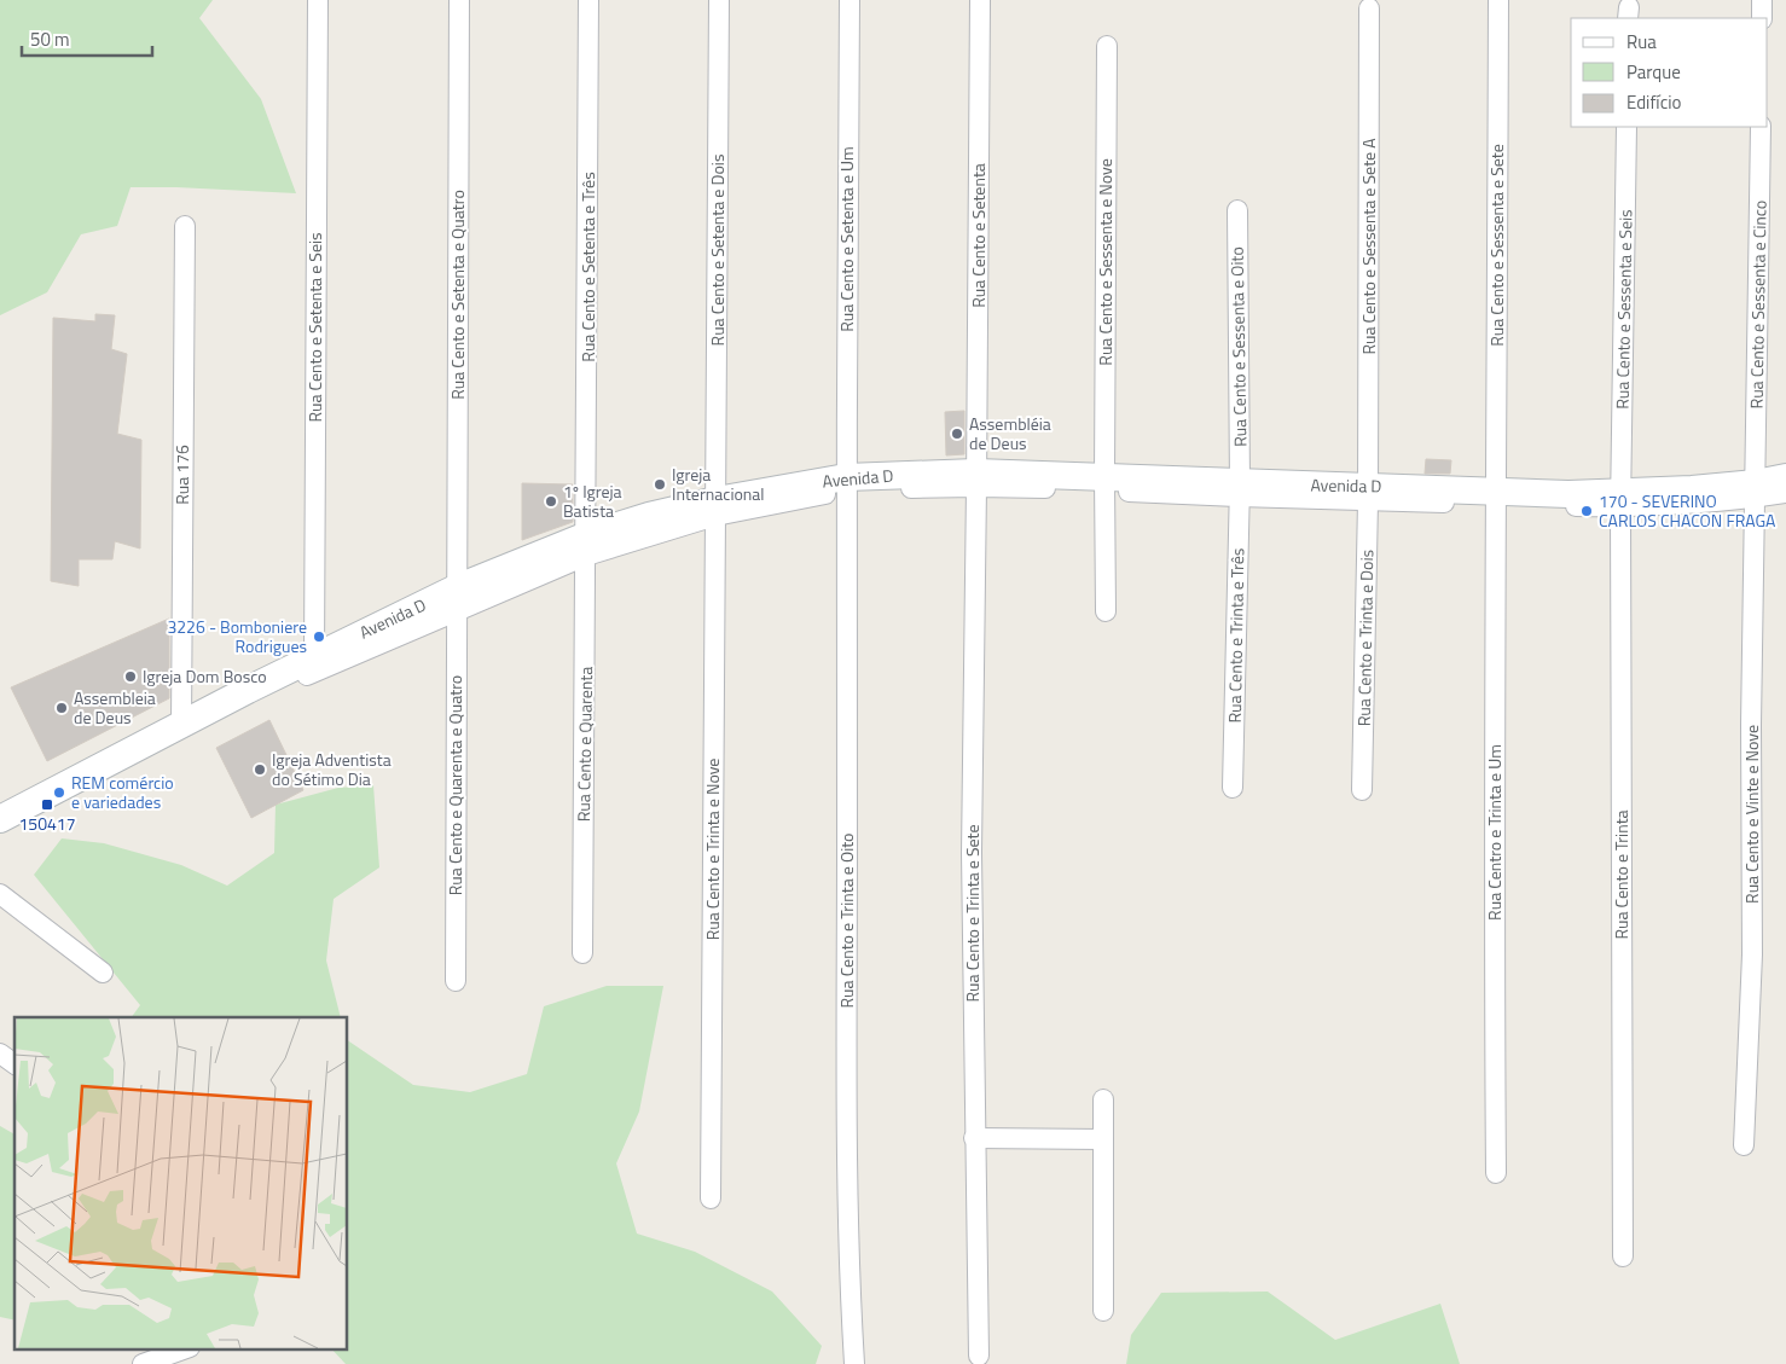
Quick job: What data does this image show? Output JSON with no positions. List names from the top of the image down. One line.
{"streets":{"street":["Rua Cento e Setenta","Rua Cento e Setenta e Um","Rua Cento e Sessenta e Sete","Rua Cento e Sessenta e Sete A","Rua Cento e Setenta e Dois","Rua Cento e Sessenta e Nove","Rua Cento e Setenta e Três","Rua Cento e Setenta e Quatro","Rua Cento e Sessenta e Cinco","Rua Cento e Sessenta e Seis","Rua Cento e Setenta e Seis","Rua Cento e Sessenta e Oito","Rua 176","Avenida D","Rua Cento e Trinta e Três","Rua Cento e Trinta e Dois","Rua Cento e Quarenta","Rua Cento e Quarenta e Quatro","Rua Cento e Vinte e Nove","Rua Centro e Trinta e Um","Rua Cento e Trinta e Nove","Rua Cento e Trinta","Rua Cento e Trinta e Sete","Rua Cento e Trinta e Oito"]},"crossings":[["Rua Cento e Setenta","Avenida D"],["Rua Cento e Setenta","Rua Cento e Trinta e Sete"],["Rua Cento e Setenta e Um","Avenida D"],["Rua Cento e Setenta e Um","Rua Cento e Trinta e Oito"],["Rua Cento e Sessenta e Sete","Avenida D"],["Rua Cento e Sessenta e Sete","Rua Centro e Trinta e Um"],["Rua Cento e Sessenta e Sete A","Avenida D"],["Rua Cento e Sessenta e Sete A","Rua Cento e Trinta e Dois"],["Rua Cento e Setenta e Dois","Avenida D"],["Rua Cento e Setenta e Dois","Rua Cento e Trinta e Nove"],["Rua Cento e Sessenta e Nove","Avenida D"],["Rua Cento e Setenta e Três","Avenida D"],["Rua Cento e Setenta e Três","Rua Cento e Quarenta"],["Rua Cento e Setenta e Quatro","Avenida D"],["Rua Cento e Setenta e Quatro","Rua Cento e Quarenta e Quatro"],["Rua Cento e Sessenta e Cinco","Avenida D"],["Rua Cento e Sessenta e Cinco","Rua Cento e Vinte e Nove"],["Rua Cento e Sessenta e Seis","Avenida D"],["Rua Cento e Sessenta e Seis","Rua Cento e Trinta"],["Rua Cento e Setenta e Seis","Avenida D"],["Rua Cento e Sessenta e Oito","Avenida D"],["Rua Cento e Sessenta e Oito","Rua Cento e Trinta e Três"],["Rua 176","Avenida D"],["Avenida D","Rua Cento e Trinta e Três"],["Avenida D","Rua Cento e Trinta e Dois"],["Avenida D","Rua Cento e Quarenta"],["Avenida D","Rua Cento e Quarenta e Quatro"],["Avenida D","Rua Cento e Vinte e Nove"],["Avenida D","Rua Centro e Trinta e Um"],["Avenida D","Rua Cento e Trinta e Nove"],["Avenida D","Rua Cento e Trinta"],["Avenida D","Rua Cento e Trinta e Sete"],["Avenida D","Rua Cento e Trinta e Oito"]],"places":{"other":["Assembléia de Deus","Igreja Internacional","1º Igreja Batista","170 - SEVERINO CARLOS CHACON FRAGA","3226 - Bomboniere Rodrigues","Igreja Dom Bosco","Assembleia de Deus","Igreja Adventista do Sétimo Dia","REM comércio e variedades"],"transit":["150417"]},"legend":["Rua","Parque","Edifício"],"scale_bar":"50 m"}
